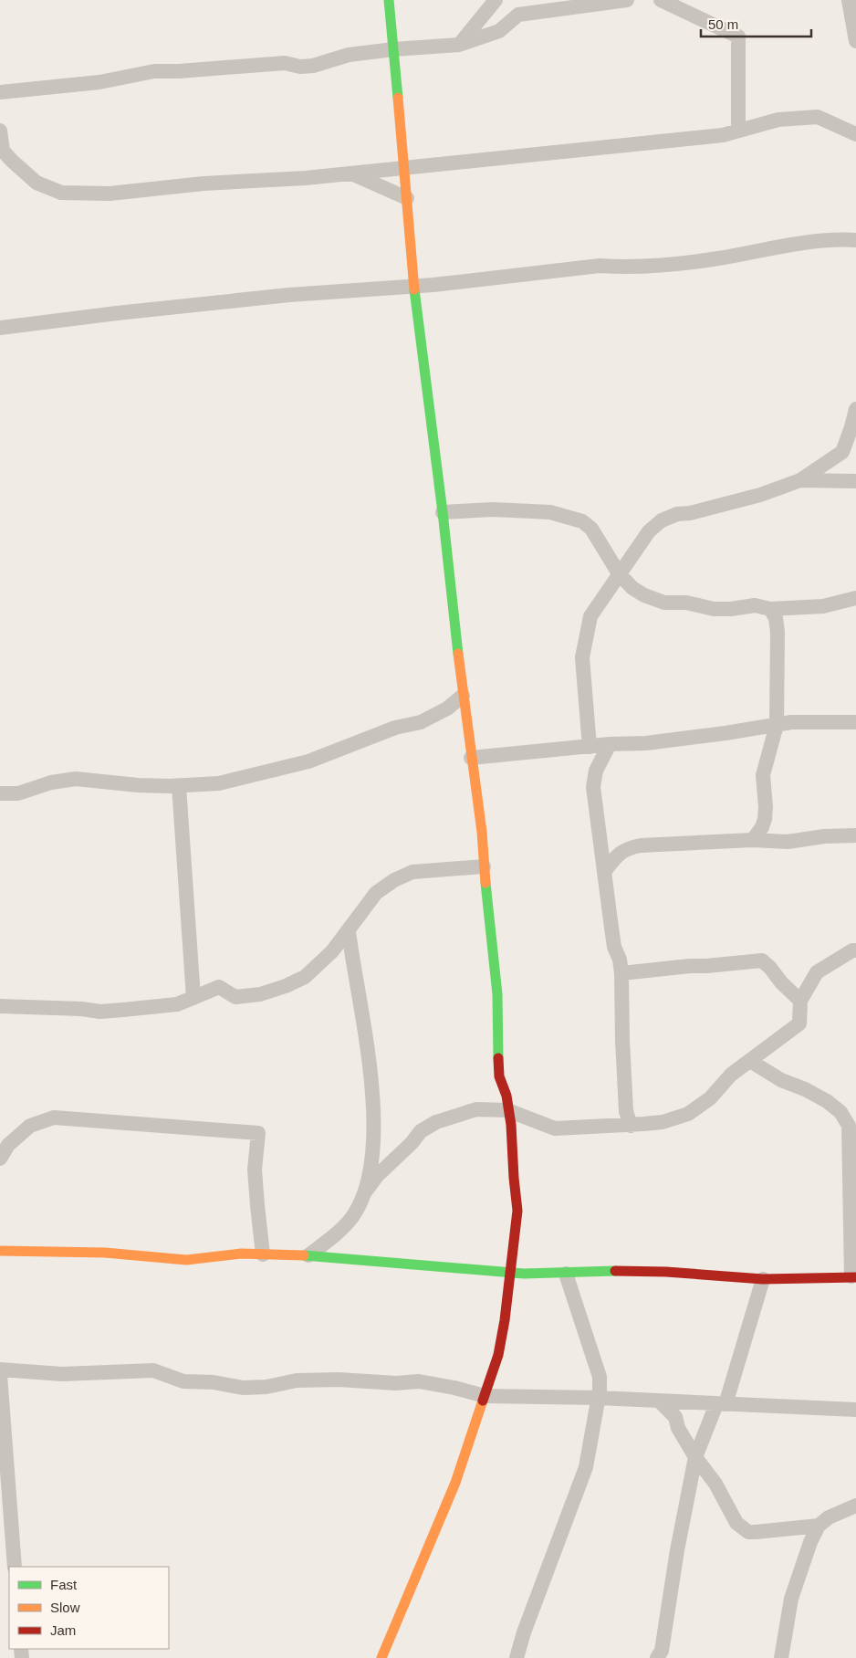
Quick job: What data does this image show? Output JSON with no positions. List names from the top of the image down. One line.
{"legend":["Fast","Slow","Jam"],"scale_bar":"50 m"}
